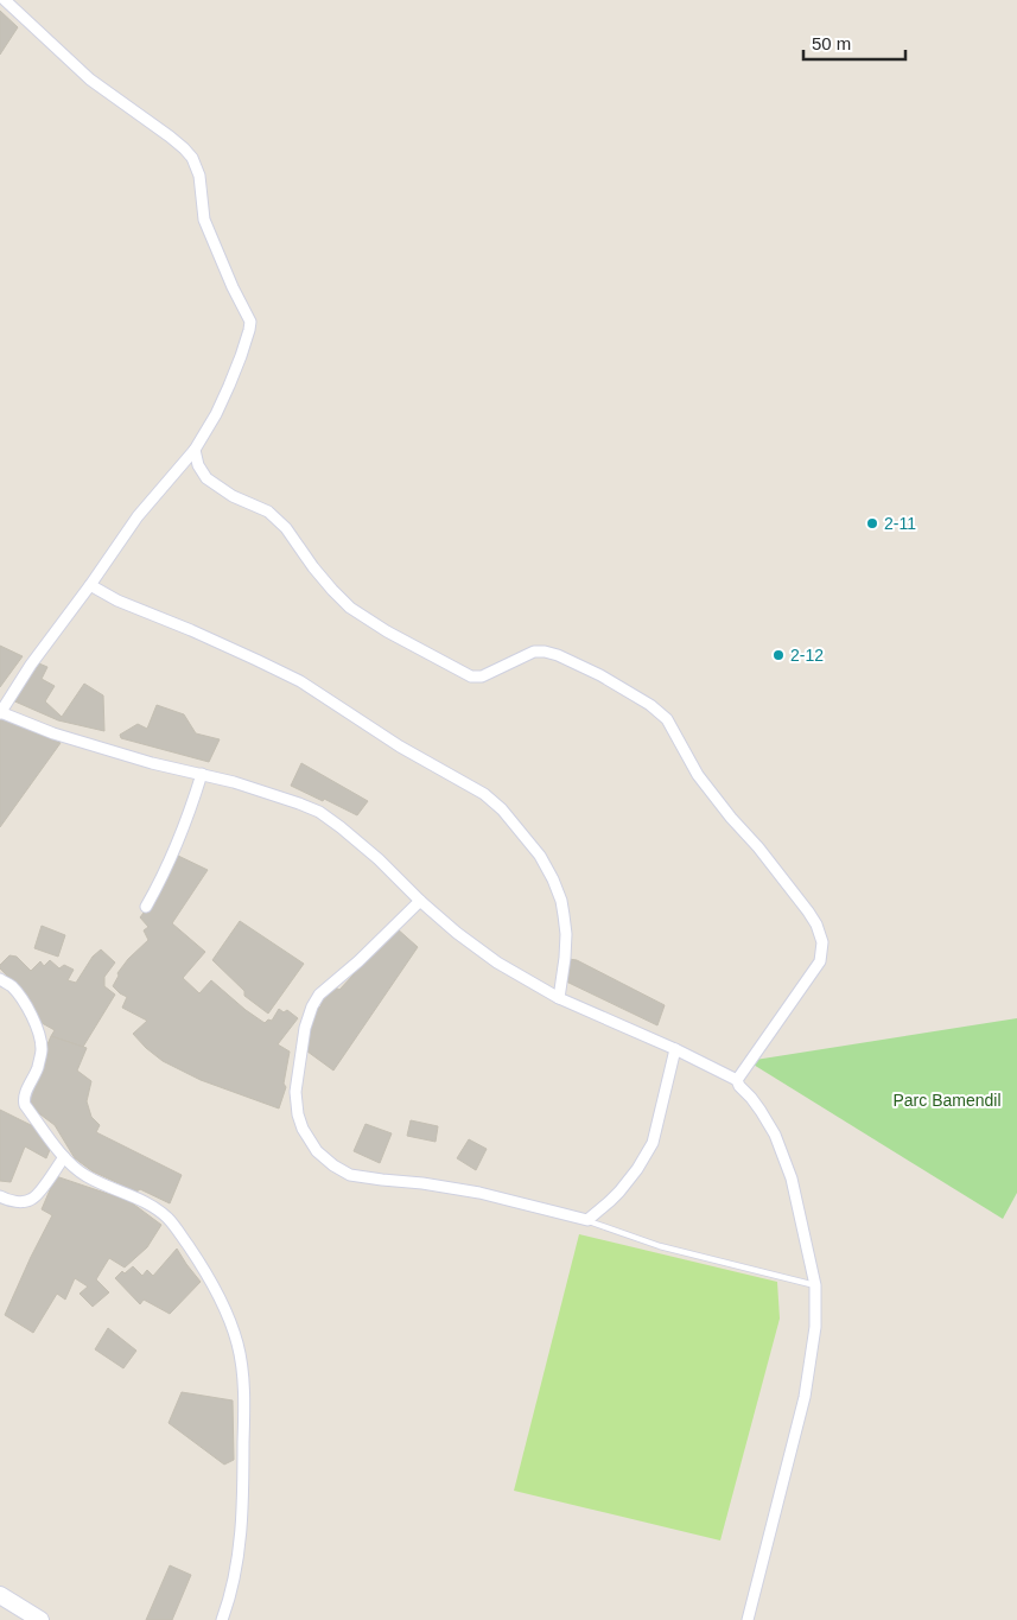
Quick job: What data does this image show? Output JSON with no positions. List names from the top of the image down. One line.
{"parks":["Parc Bamendil"],"places":["2-11","2-12"],"scale_bar":"50 m"}
